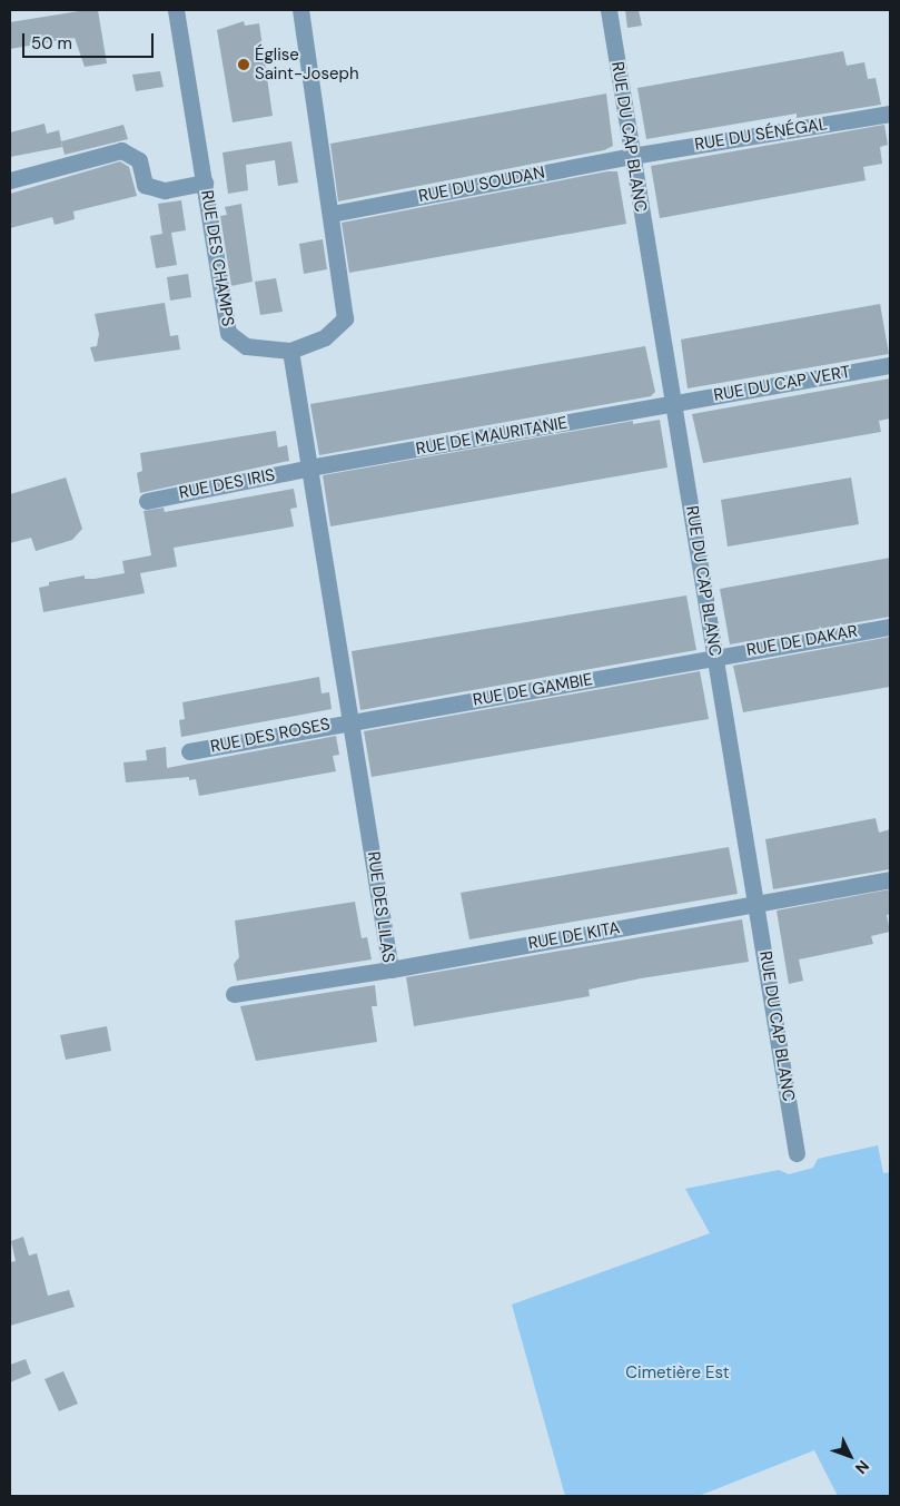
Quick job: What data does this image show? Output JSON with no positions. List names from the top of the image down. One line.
{"streets":{"street":["RUE DU SÉNÉGAL","RUE DU CAP BLANC","RUE DU SOUDAN","RUE DES CHAMPS","RUE DU CAP VERT","RUE DE MAURITANIE","RUE DES IRIS","RUE DE DAKAR","RUE DE GAMBIE","RUE DES ROSES","RUE DES LILAS","RUE DE KITA"]},"crossings":[["RUE DU SÉNÉGAL","RUE DU CAP BLANC"],["RUE DU SÉNÉGAL","RUE DU SOUDAN"],["RUE DU CAP BLANC","RUE DU SOUDAN"],["RUE DU CAP BLANC","RUE DU CAP VERT"],["RUE DU CAP BLANC","RUE DE MAURITANIE"],["RUE DU CAP BLANC","RUE DE DAKAR"],["RUE DU CAP BLANC","RUE DE GAMBIE"],["RUE DU CAP BLANC","RUE DE KITA"],["RUE DU SOUDAN","RUE DES CHAMPS"],["RUE DES CHAMPS","RUE DES LILAS"],["RUE DU CAP VERT","RUE DE MAURITANIE"],["RUE DE MAURITANIE","RUE DES IRIS"],["RUE DE MAURITANIE","RUE DES LILAS"],["RUE DES IRIS","RUE DES LILAS"],["RUE DE DAKAR","RUE DE GAMBIE"],["RUE DE GAMBIE","RUE DES ROSES"],["RUE DE GAMBIE","RUE DES LILAS"],["RUE DES ROSES","RUE DES LILAS"],["RUE DES LILAS","RUE DE KITA"]],"parks":["Cimetière Est"],"places":["Église Saint-Joseph"],"scale_bar":"50 m","north":"bottom right"}
